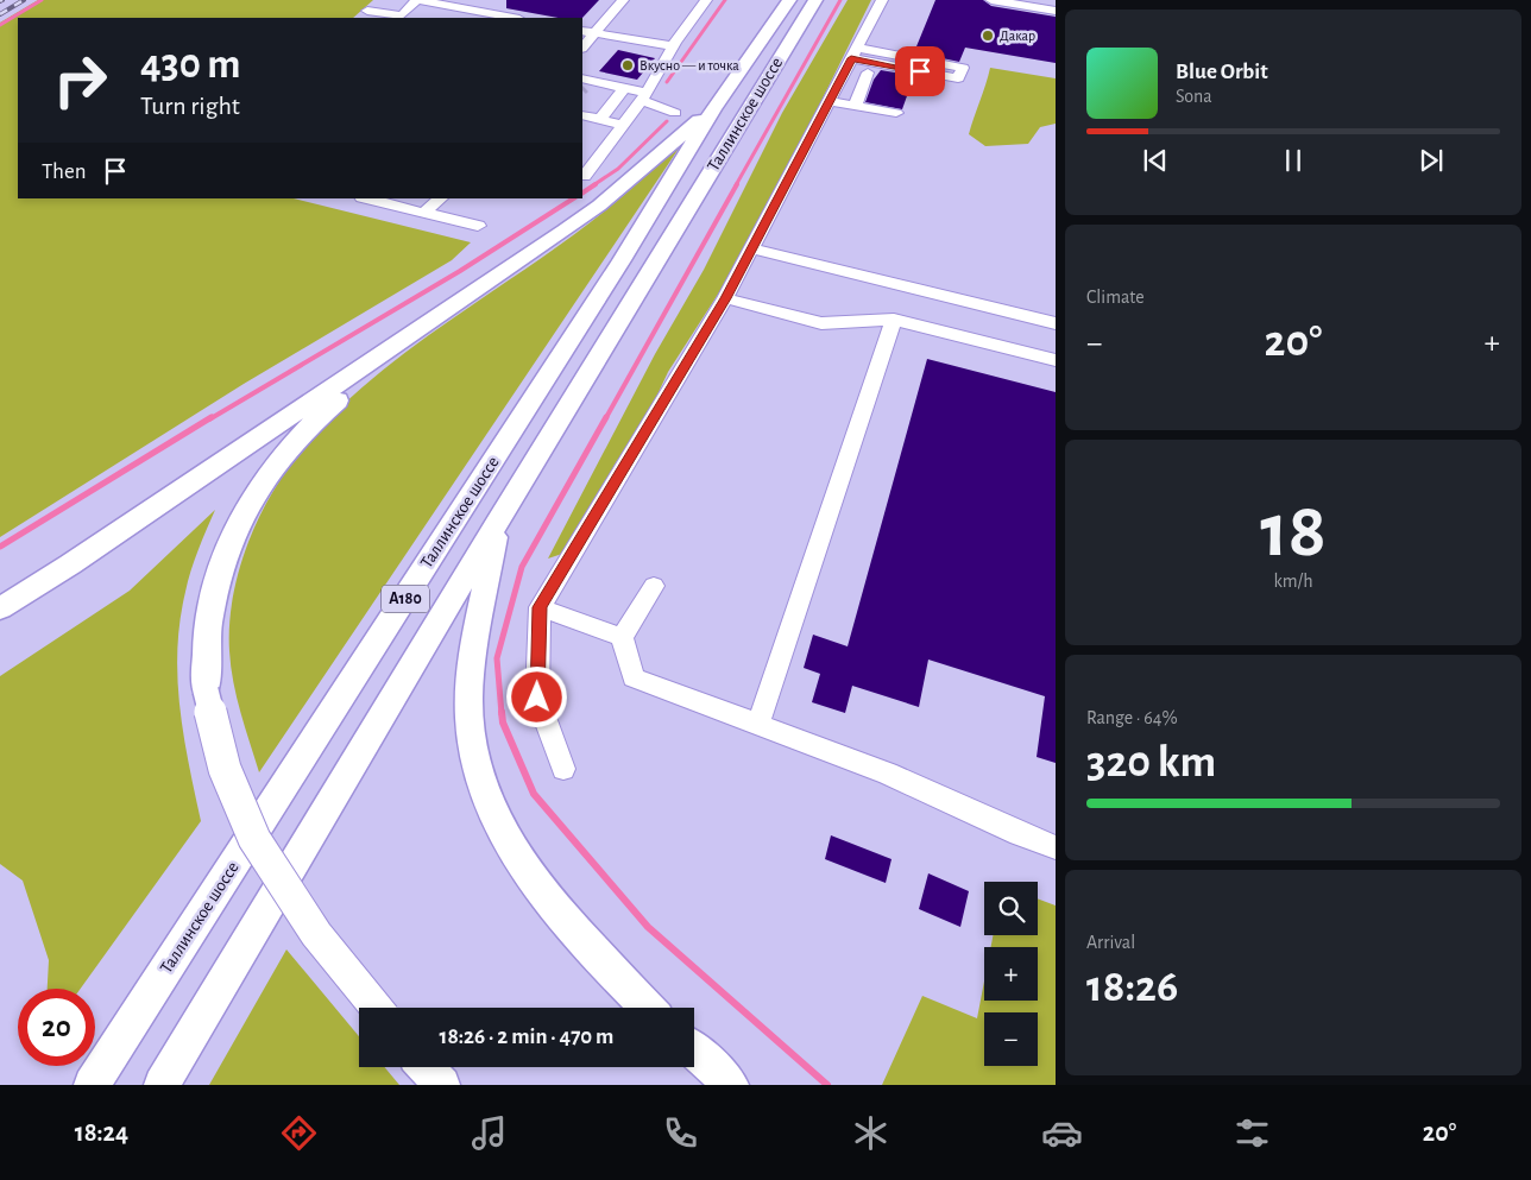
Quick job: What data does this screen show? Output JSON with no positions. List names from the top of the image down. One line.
{"streets":{"main road":["Таллинское шоссе","A180"]},"places":["Дакар","Вкусно — и точка"],"page":{"turn":["430 m","Turn right"],"song":["Blue Orbit","Sona"],"then":"Then","tile":["Climate",["18","km/h"],["Range · 64%","320 km"],["Arrival","18:26"]],"heat":["−","20°","+"],"map_buttons":["+","−"],"limit":"20","trip":"18:26 · 2 min · 470 m","tabs":["18:24","20°"]}}
